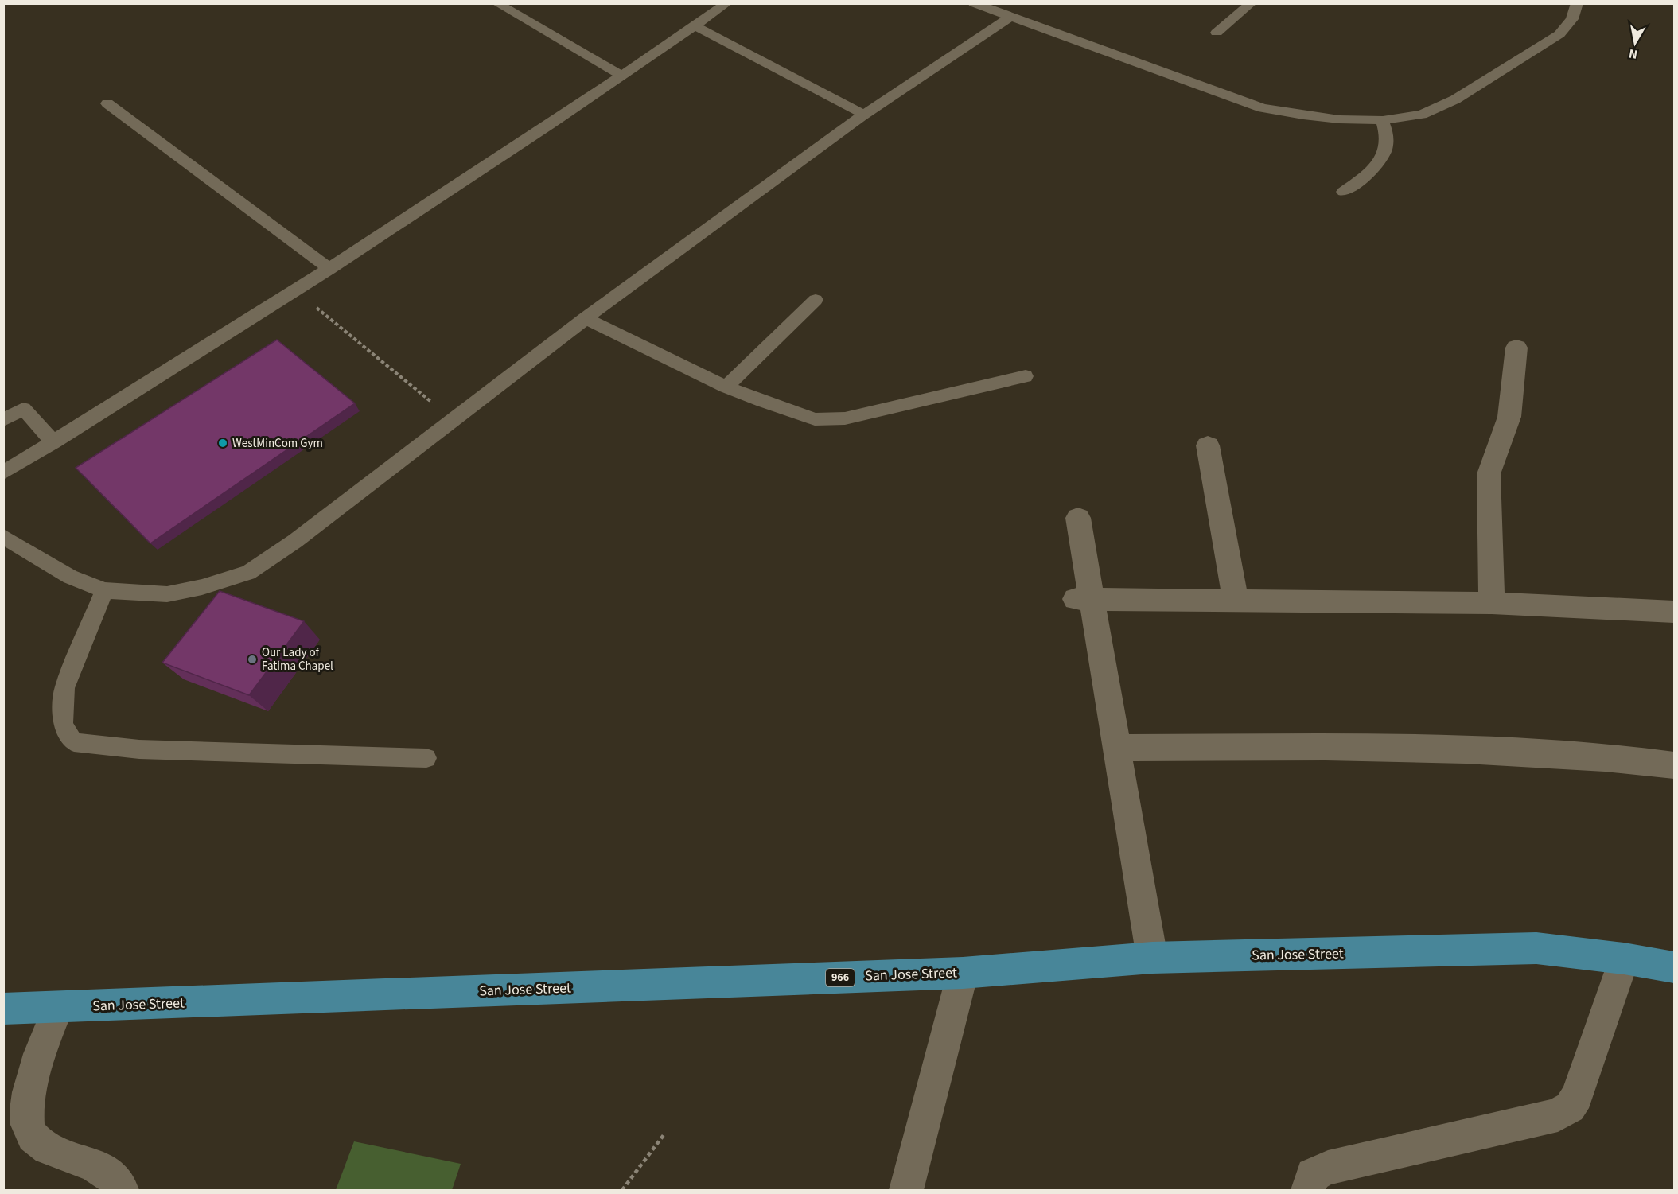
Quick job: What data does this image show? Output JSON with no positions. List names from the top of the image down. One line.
{"streets":{"main road":["San Jose Street","966"]},"places":["WestMinCom Gym","Our Lady of Fatima Chapel"],"north":"bottom"}
